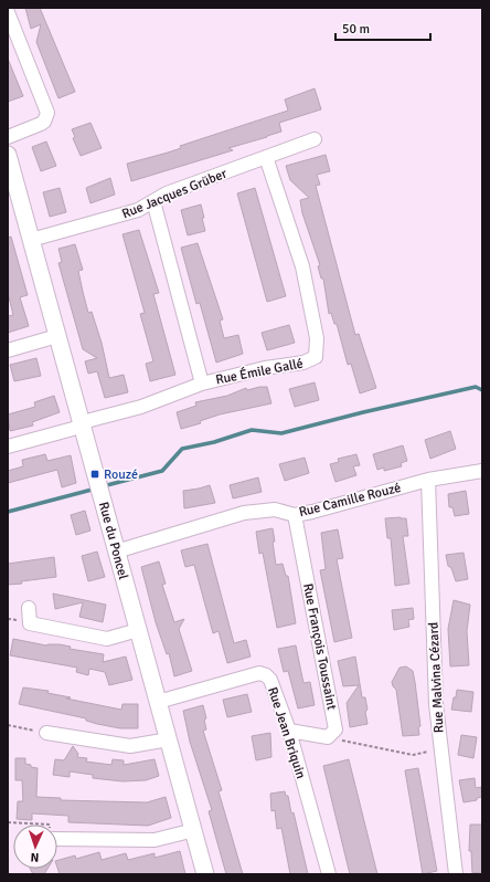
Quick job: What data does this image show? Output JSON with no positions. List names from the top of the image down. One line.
{"streets":{"street":["Rue Jacques Grüber","Rue Émile Gallé","Rue Camille Rouzé","Rue du Poncel","Rue François Toussaint","Rue Malvina Cézard","Rue Jean Briquin"]},"crossings":[["Rue Jacques Grüber","Rue Émile Gallé"],["Rue Jacques Grüber","Rue du Poncel"],["Rue Émile Gallé","Rue du Poncel"],["Rue Camille Rouzé","Rue du Poncel"],["Rue Camille Rouzé","Rue François Toussaint"],["Rue Camille Rouzé","Rue Malvina Cézard"],["Rue du Poncel","Rue Jean Briquin"]],"places":{"transit":["Rouzé"]},"scale_bar":"50 m","north":"bottom"}
